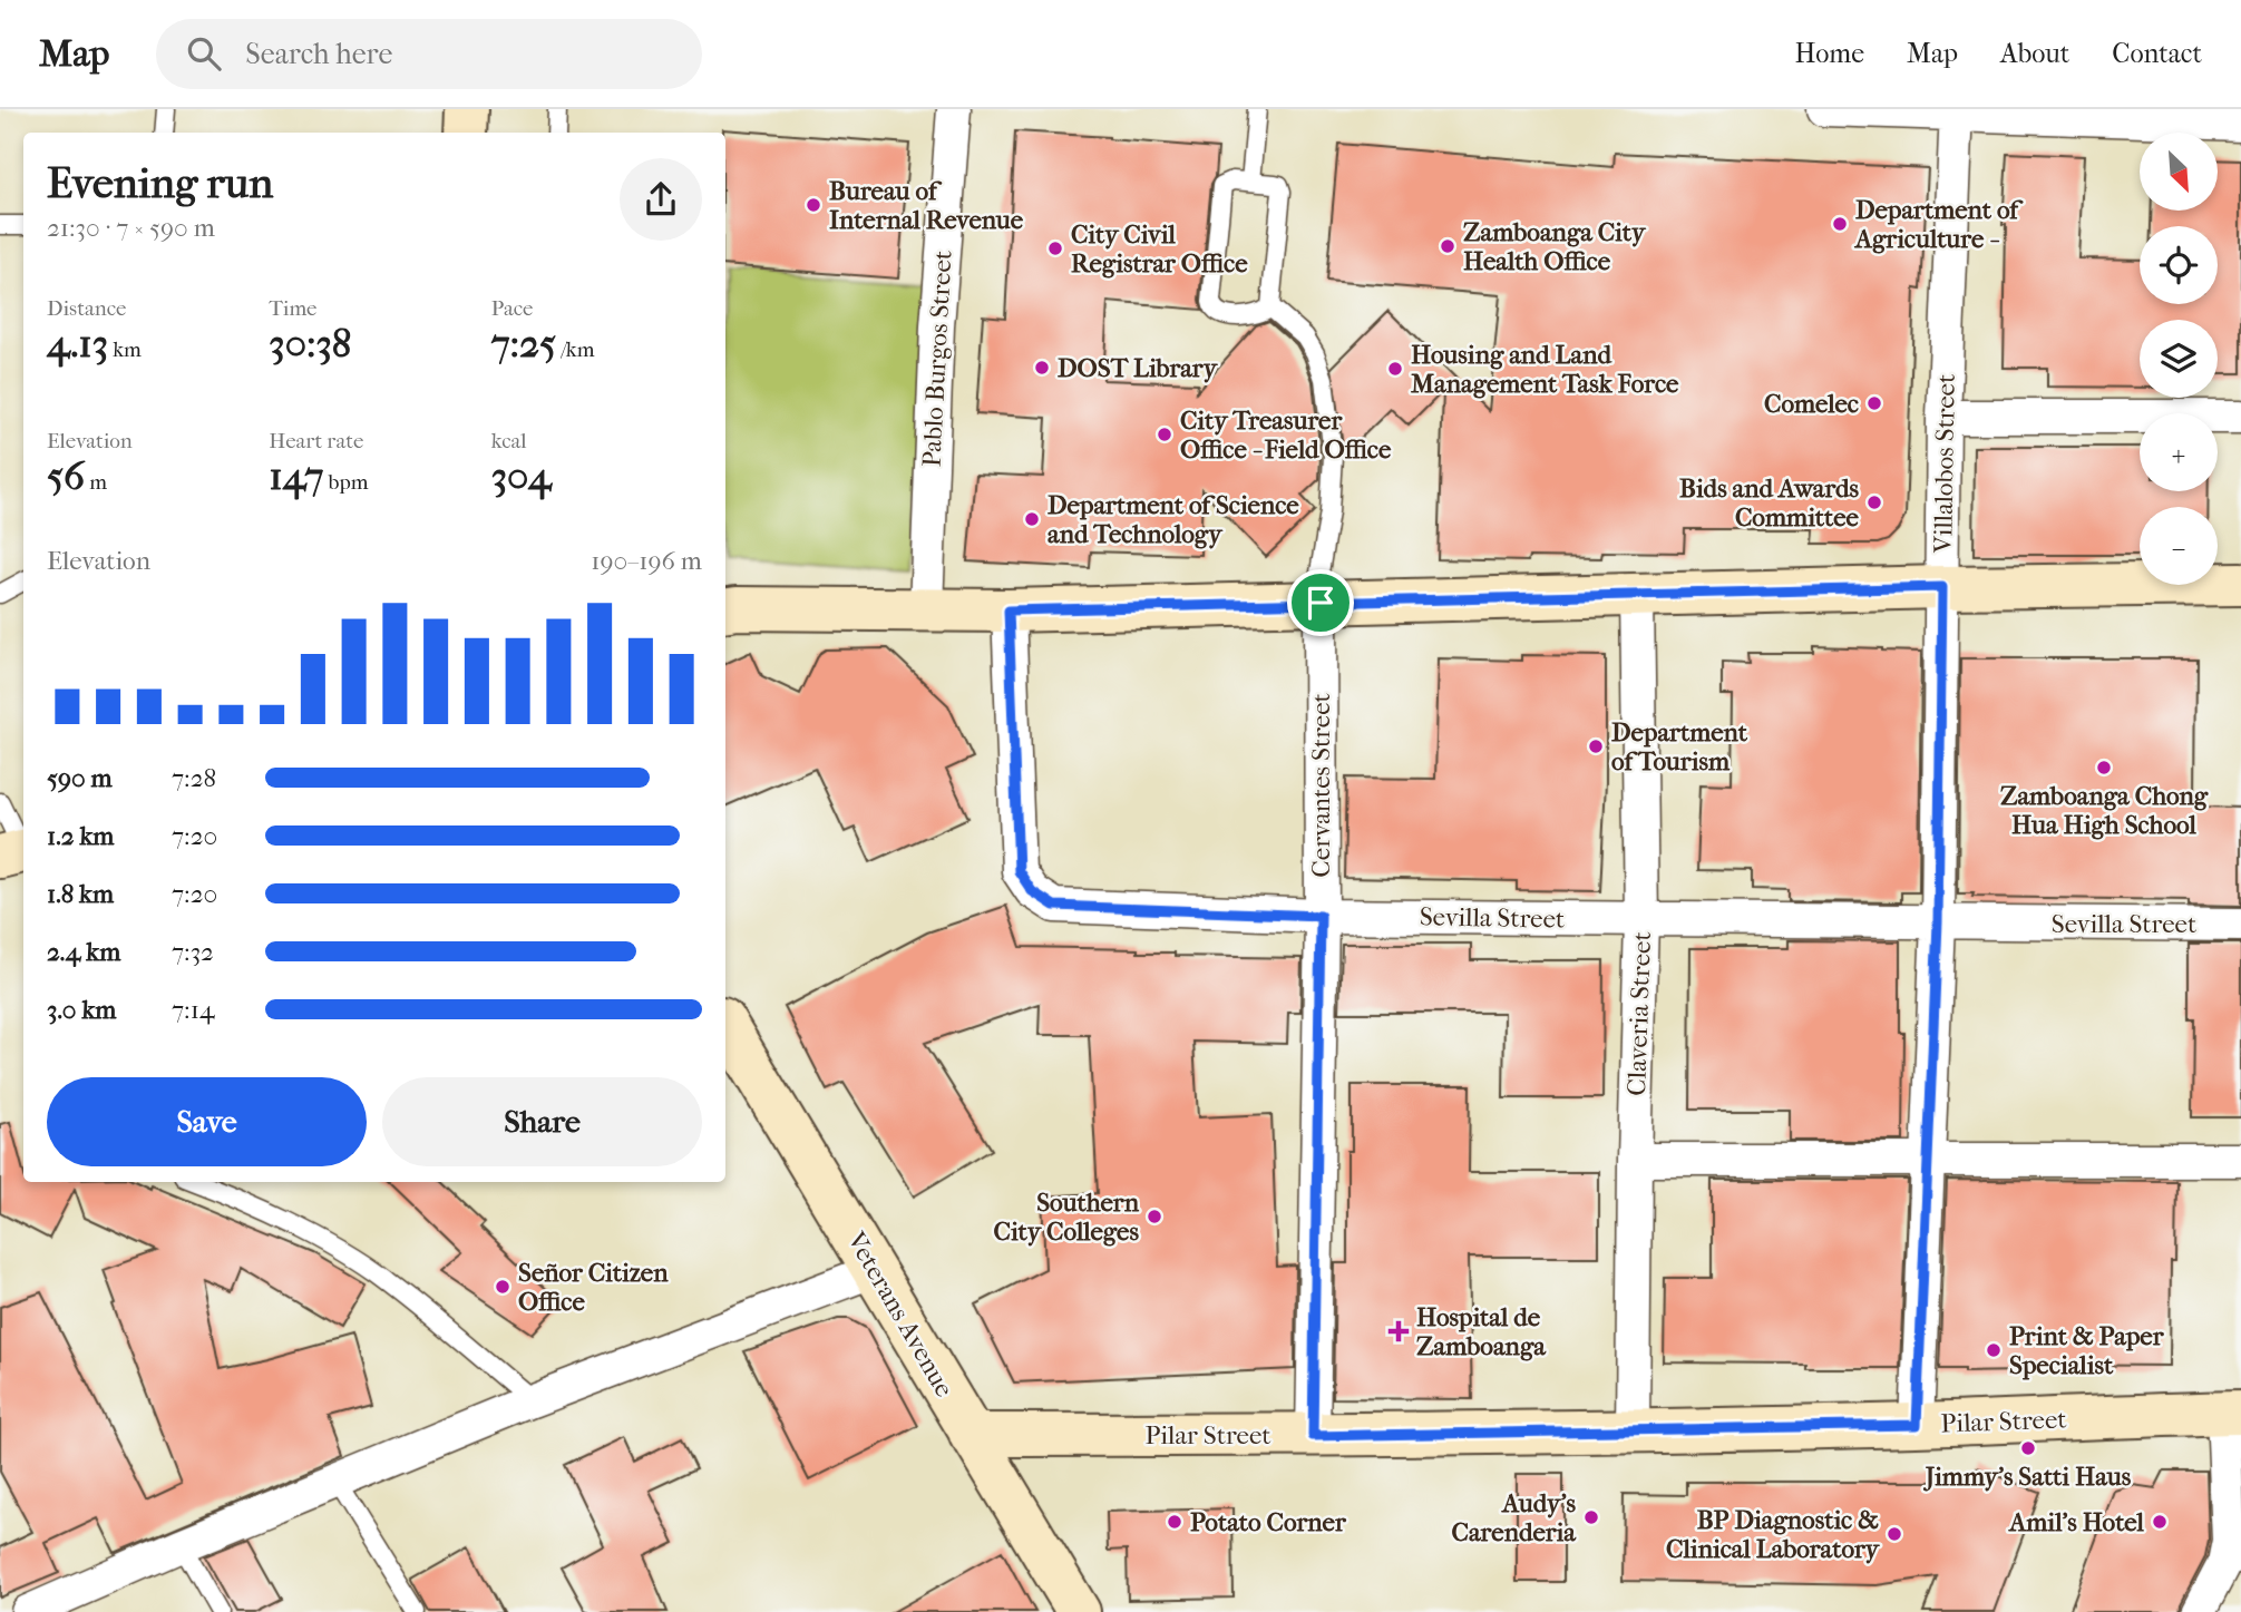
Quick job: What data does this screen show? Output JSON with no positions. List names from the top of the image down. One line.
{"streets":{"street":["Pablo Burgos Street","Villalobos Street","Cervantes Street","Sevilla Street","Claveria Street","Veterans Avenue","Pilar Street"]},"crossings":[["Villalobos Street","Sevilla Street"],["Villalobos Street","Pilar Street"],["Cervantes Street","Sevilla Street"],["Cervantes Street","Pilar Street"],["Sevilla Street","Claveria Street"],["Claveria Street","Pilar Street"],["Veterans Avenue","Pilar Street"]],"places":{"other":["Bureau of Internal Revenue","Department of Agriculture -","Zamboanga City Health Office","City Civil Registrar Office","DOST Library","Housing and Land Management Task Force","Comelec","City Treasurer Office - Field Office","Bids and Awards Committee","Department of Science and Technology","Department of Tourism","Zamboanga Chong Hua High School","Southern City Colleges","Señor Citizen Office","Print & Paper Specialist","Jimmy’s Satti Haus","Audy's Carenderia","Potato Corner","Amil's Hotel","BP Diagnostic & Clinical Laboratory"],"health":["Hospital de Zamboanga"]},"north":"bottom right","page":{"header":"Map","search":"Search here","nav":["Home","Map","About","Contact"],"map_buttons":["+","−"],"heading":["Evening run","21:30 · 7 × 590 m"],"stats":[["Distance","4.13 km"],["Time","30:38"],["Pace","7:25 /km"],["Elevation","56 m"],["Heart rate","147 bpm"],["kcal","304"]],"chart":["Elevation","190–196 m"],"list":[{"name":"590 m","note":"7:28"},{"name":"1.2 km","note":"7:20"},{"name":"1.8 km","note":"7:20"},{"name":"2.4 km","note":"7:32"},{"name":"3.0 km","note":"7:14"}],"buttons":["Save","Share"]}}
